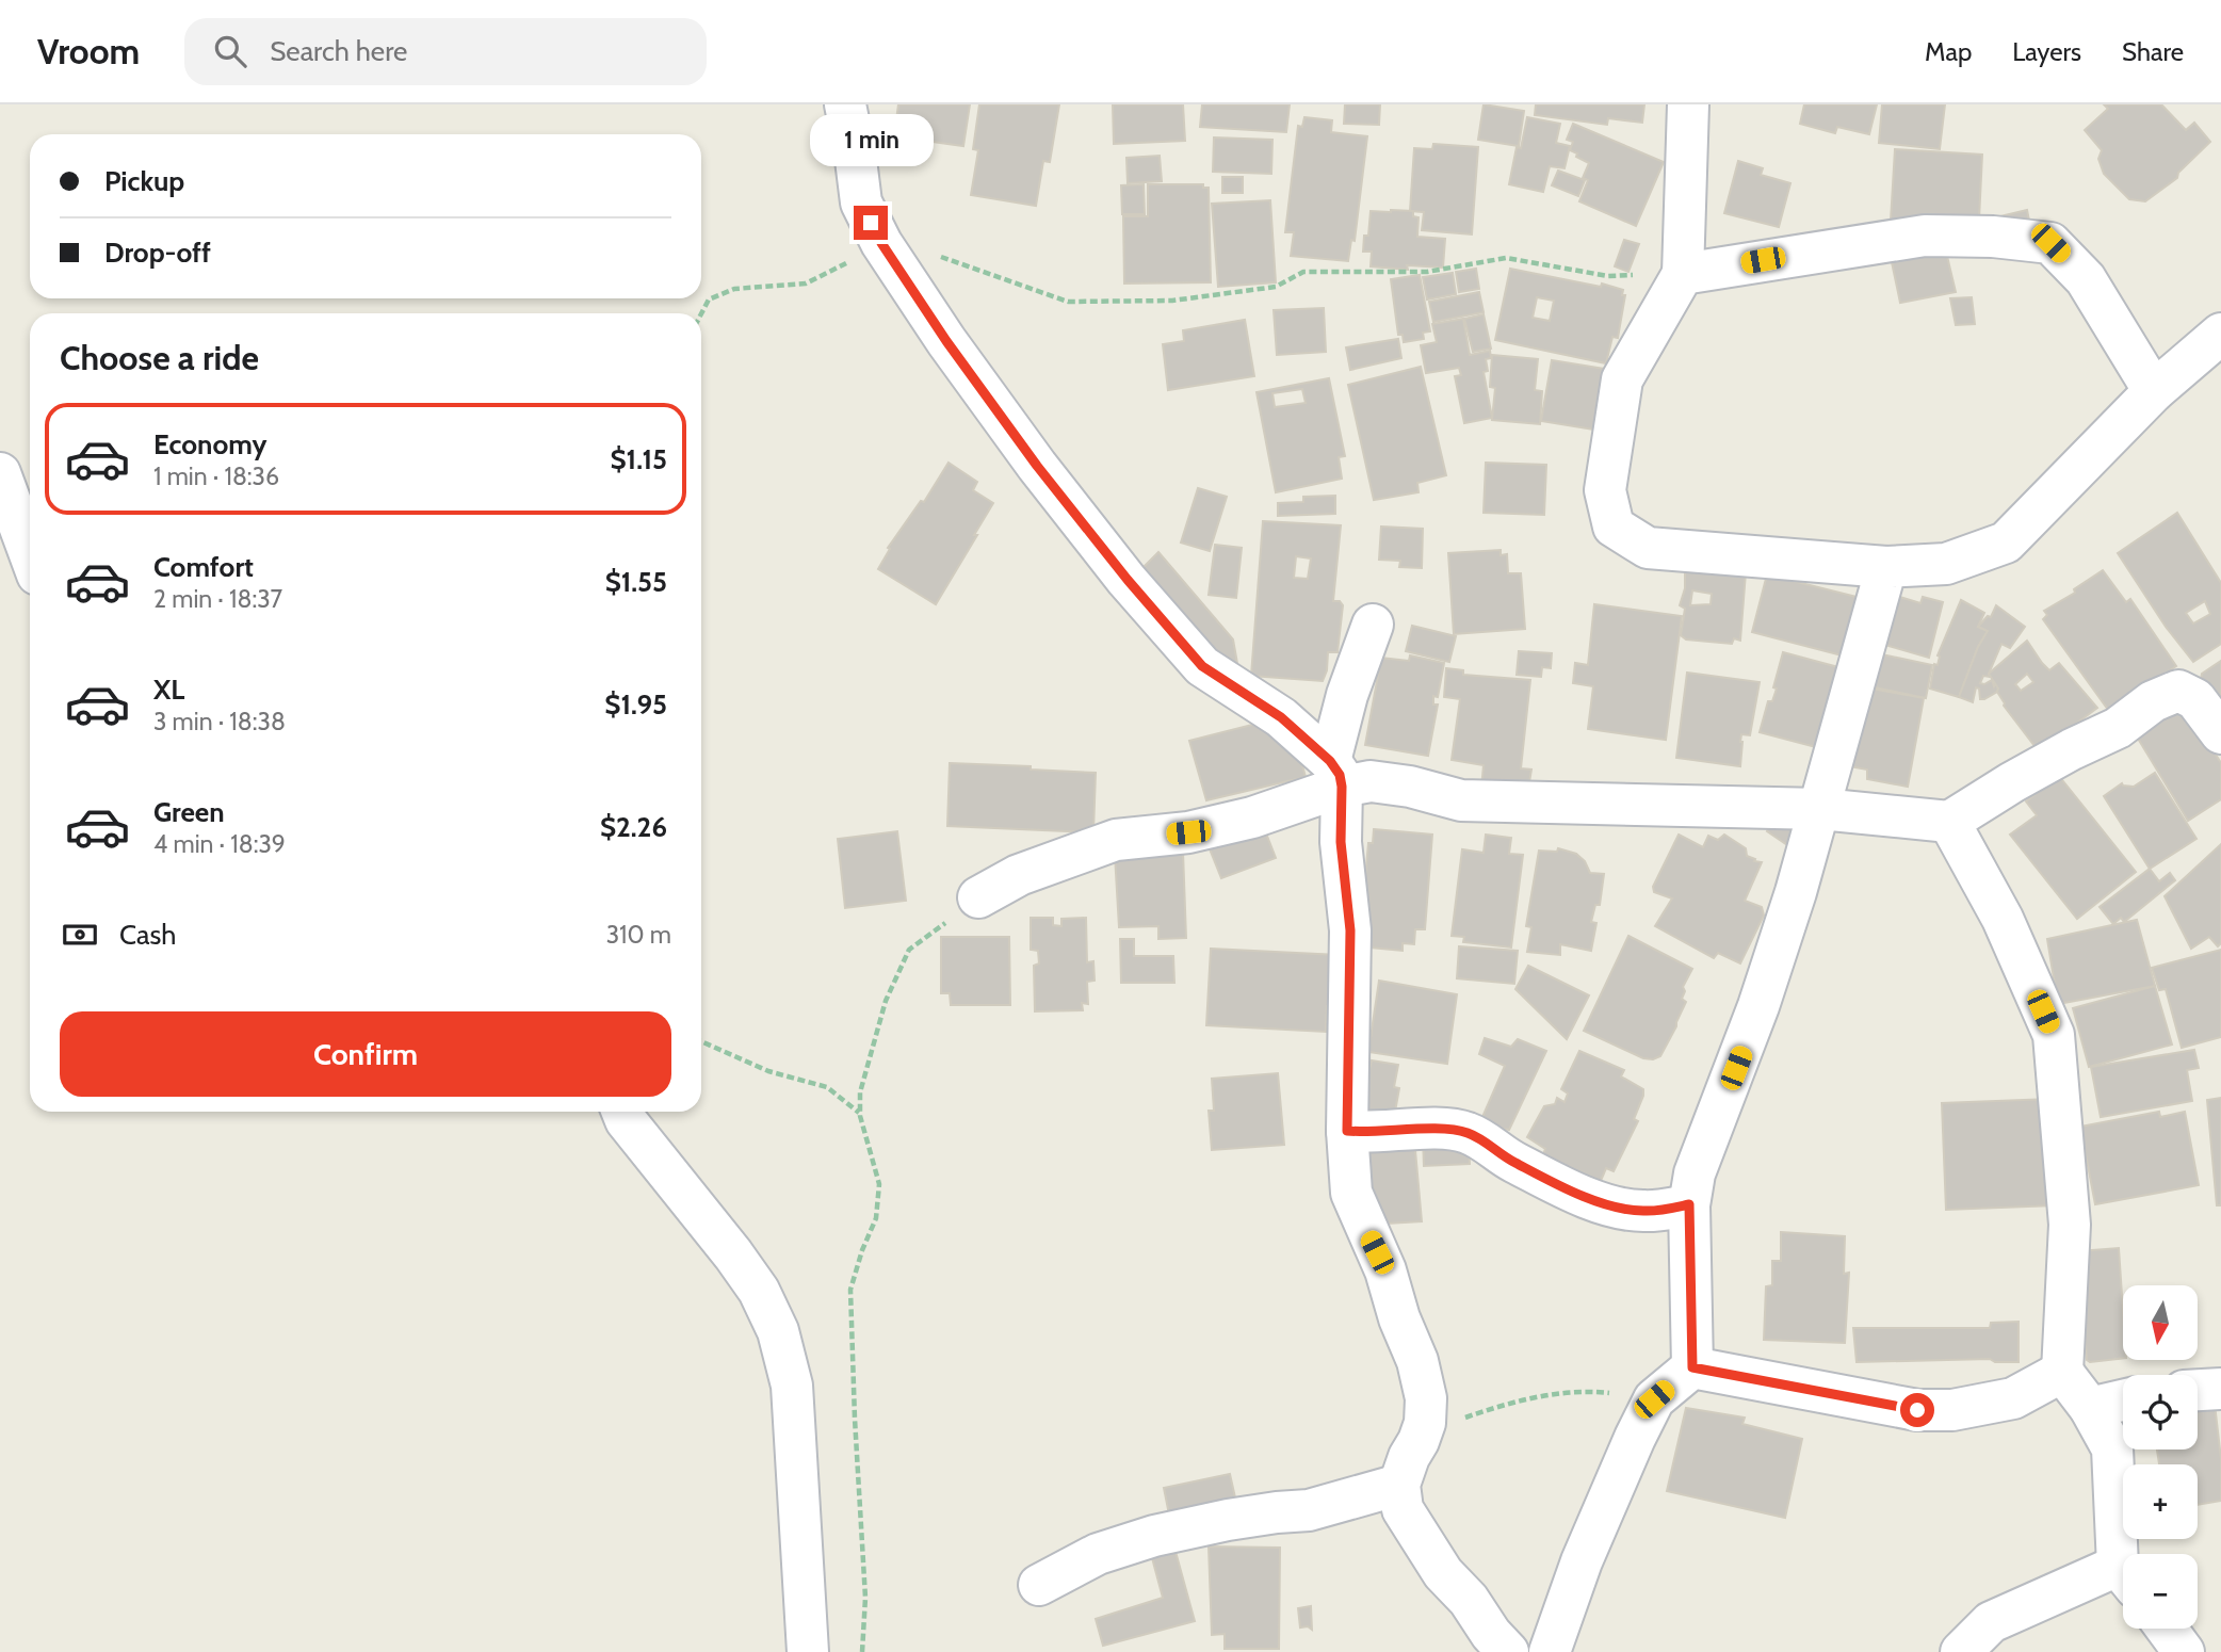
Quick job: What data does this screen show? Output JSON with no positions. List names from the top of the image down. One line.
{"north":"bottom","page":{"header":"Vroom","search":"Search here","nav":["Map","Layers","Share"],"bubble":"1 min","banner":["Pickup","Drop-off"],"heading":"Choose a ride","list":[{"name":"Economy","note":"1 min · 18:36","value":"$1.15"},{"name":"Comfort","note":"2 min · 18:37","value":"$1.55"},{"name":"XL","note":"3 min · 18:38","value":"$1.95"},{"name":"Green","note":"4 min · 18:39","value":"$2.26"}],"pay":["Cash","310 m"],"buttons":"Confirm","map_buttons":["+","−"]}}
